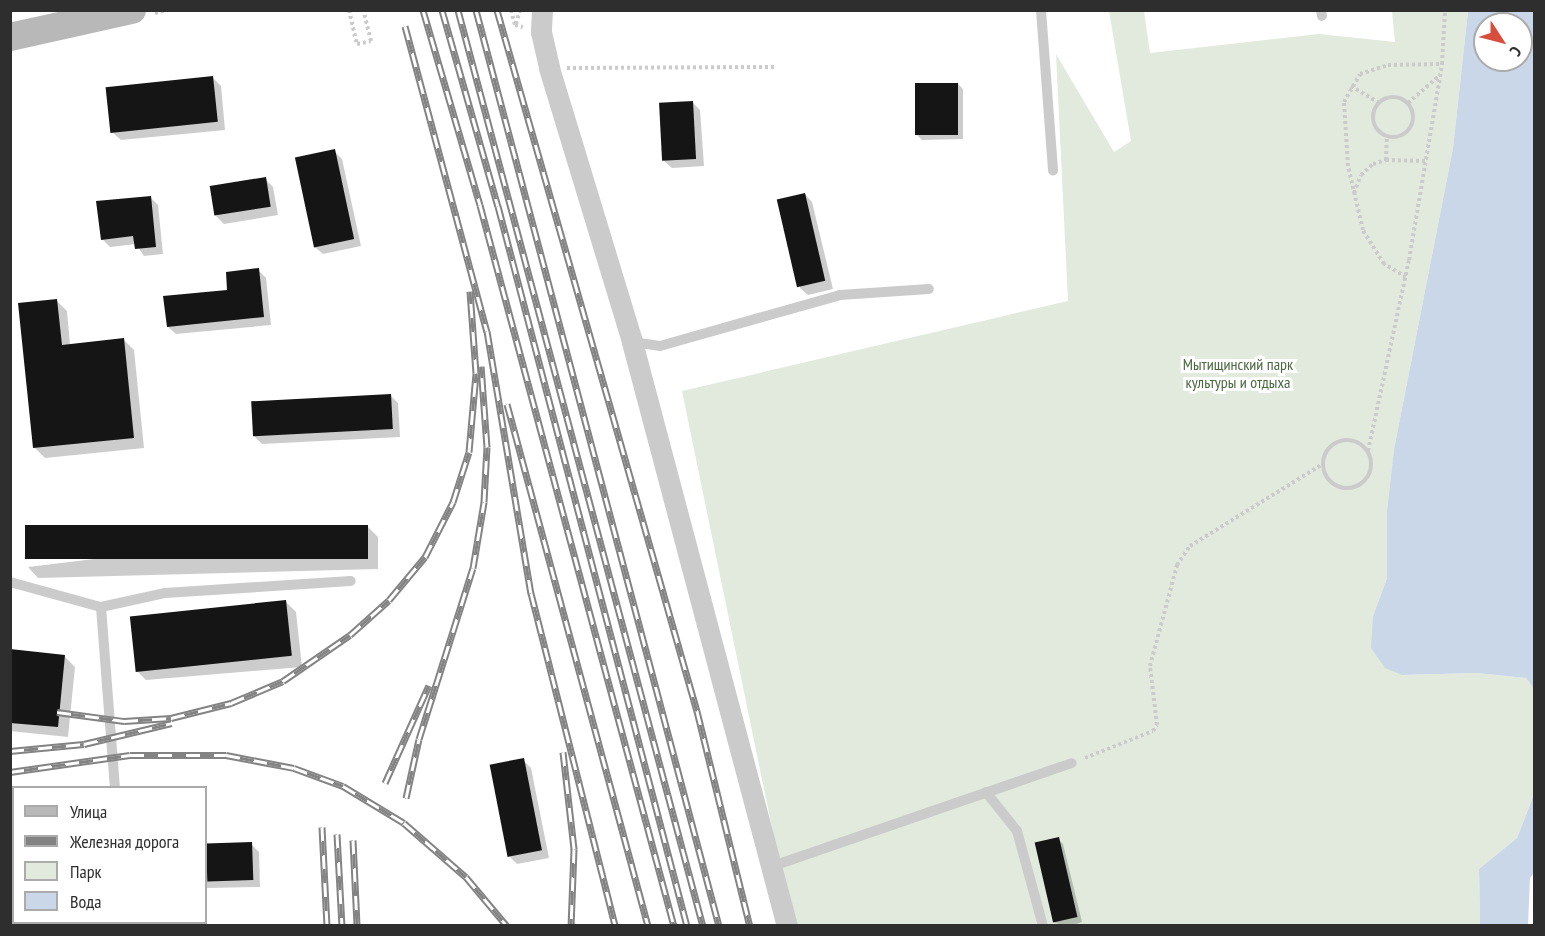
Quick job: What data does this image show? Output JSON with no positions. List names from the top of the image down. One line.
{"parks":["Мытищинский парк культуры и отдыха"],"legend":["Улица","Железная дорога","Парк","Вода"],"north":"bottom right"}
